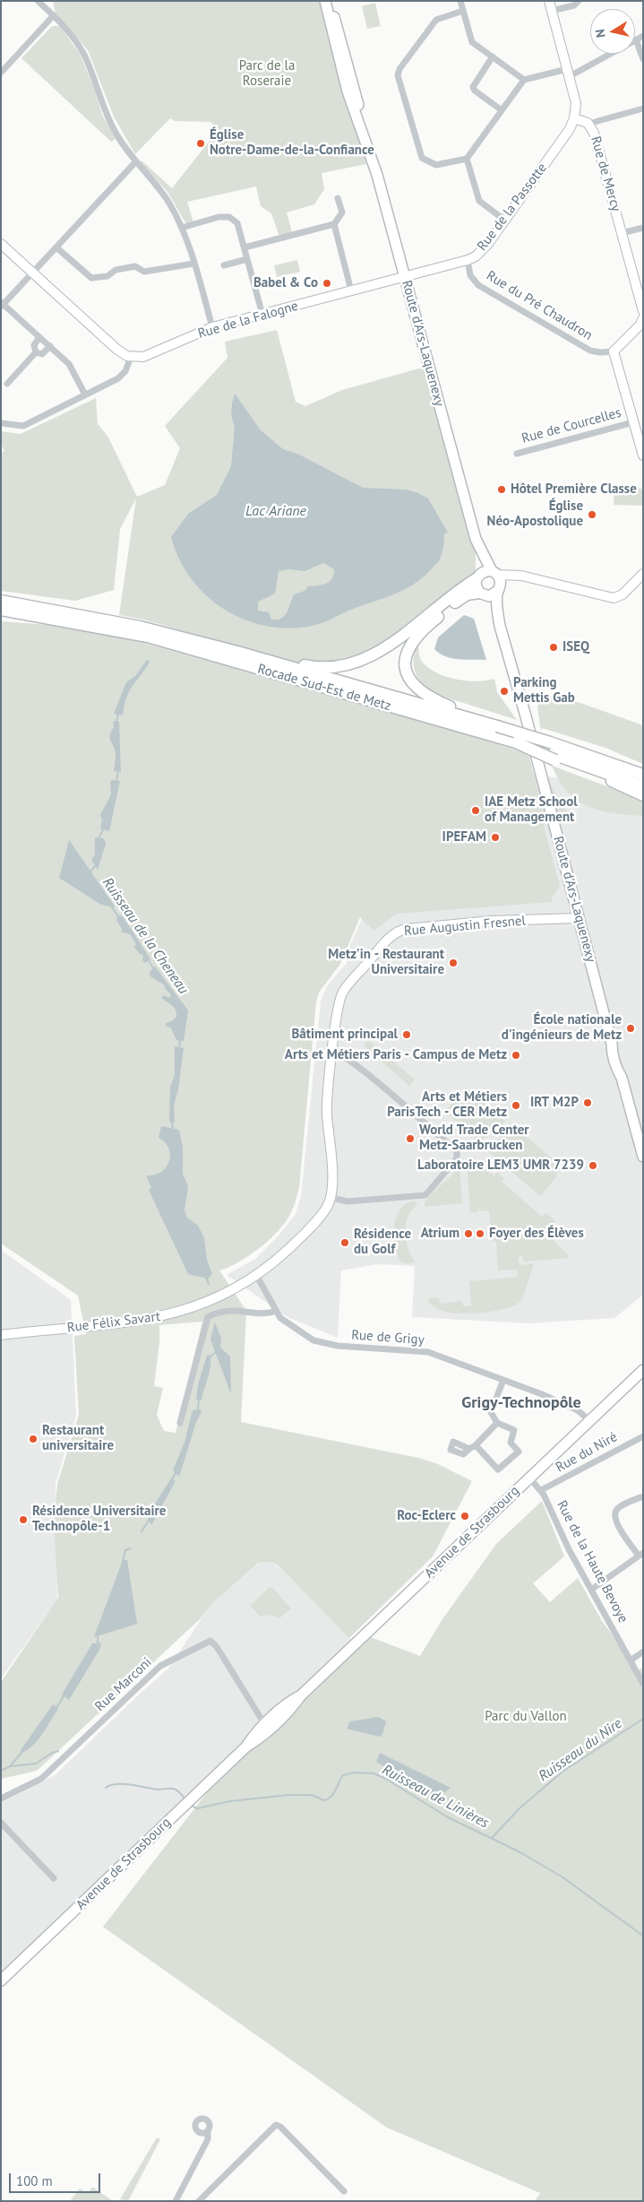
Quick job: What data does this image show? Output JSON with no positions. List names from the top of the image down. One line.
{"streets":{"highway":["Rocade Sud-Est de Metz"],"main road":["Route d'Ars-Laquenexy","Avenue de Strasbourg"],"street":["Rue de Mercy","Rue de la Passotte","Rue du Pré Chaudron","Rue de la Falogne","Rue de Courcelles","Rue Augustin Fresnel","Rue Félix Savart","Rue de Grigy","Rue du Niré","Rue de la Haute Bevoye","Rue Marconi"]},"crossings":[["Rue de Mercy","Rue de la Passotte"],["Rue de la Passotte","Rue du Pré Chaudron"],["Rue de la Passotte","Rue de la Falogne"],["Rue de la Passotte","Route d'Ars-Laquenexy"],["Rue de la Falogne","Route d'Ars-Laquenexy"],["Route d'Ars-Laquenexy","Rue Augustin Fresnel"],["Rue Augustin Fresnel","Rue Félix Savart"],["Rue Félix Savart","Rue de Grigy"],["Rue de Grigy","Avenue de Strasbourg"],["Rue du Niré","Rue de la Haute Bevoye"],["Avenue de Strasbourg","Rue de la Haute Bevoye"],["Avenue de Strasbourg","Rue Marconi"]],"districts":["Grigy-Technopôle"],"water":["Lac Ariane","Ruisseau de la Cheneau","Ruisseau du Nire","Ruisseau de Linières"],"parks":["Parc de la Roseraie","Parc du Vallon"],"places":["Église Notre-Dame-de-la-Confiance","Babel & Co","Hôtel Première Classe","Église Néo-Apostolique","ISEQ","Parking Mettis Gab","IAE Metz School of Management","IPEFAM","Metz'in - Restaurant Universitaire","École nationale d'ingénieurs de Metz","Bâtiment principal","Arts et Métiers Paris - Campus de Metz","IRT M2P","Arts et Métiers ParisTech - CER Metz","World Trade Center Metz-Saarbrucken","Laboratoire LEM3 UMR 7239","Atrium","Foyer des Élèves","Résidence du Golf","Restaurant universitaire","Roc-Eclerc","Résidence Universitaire Technopôle-1"],"scale_bar":"100 m","north":"left"}
